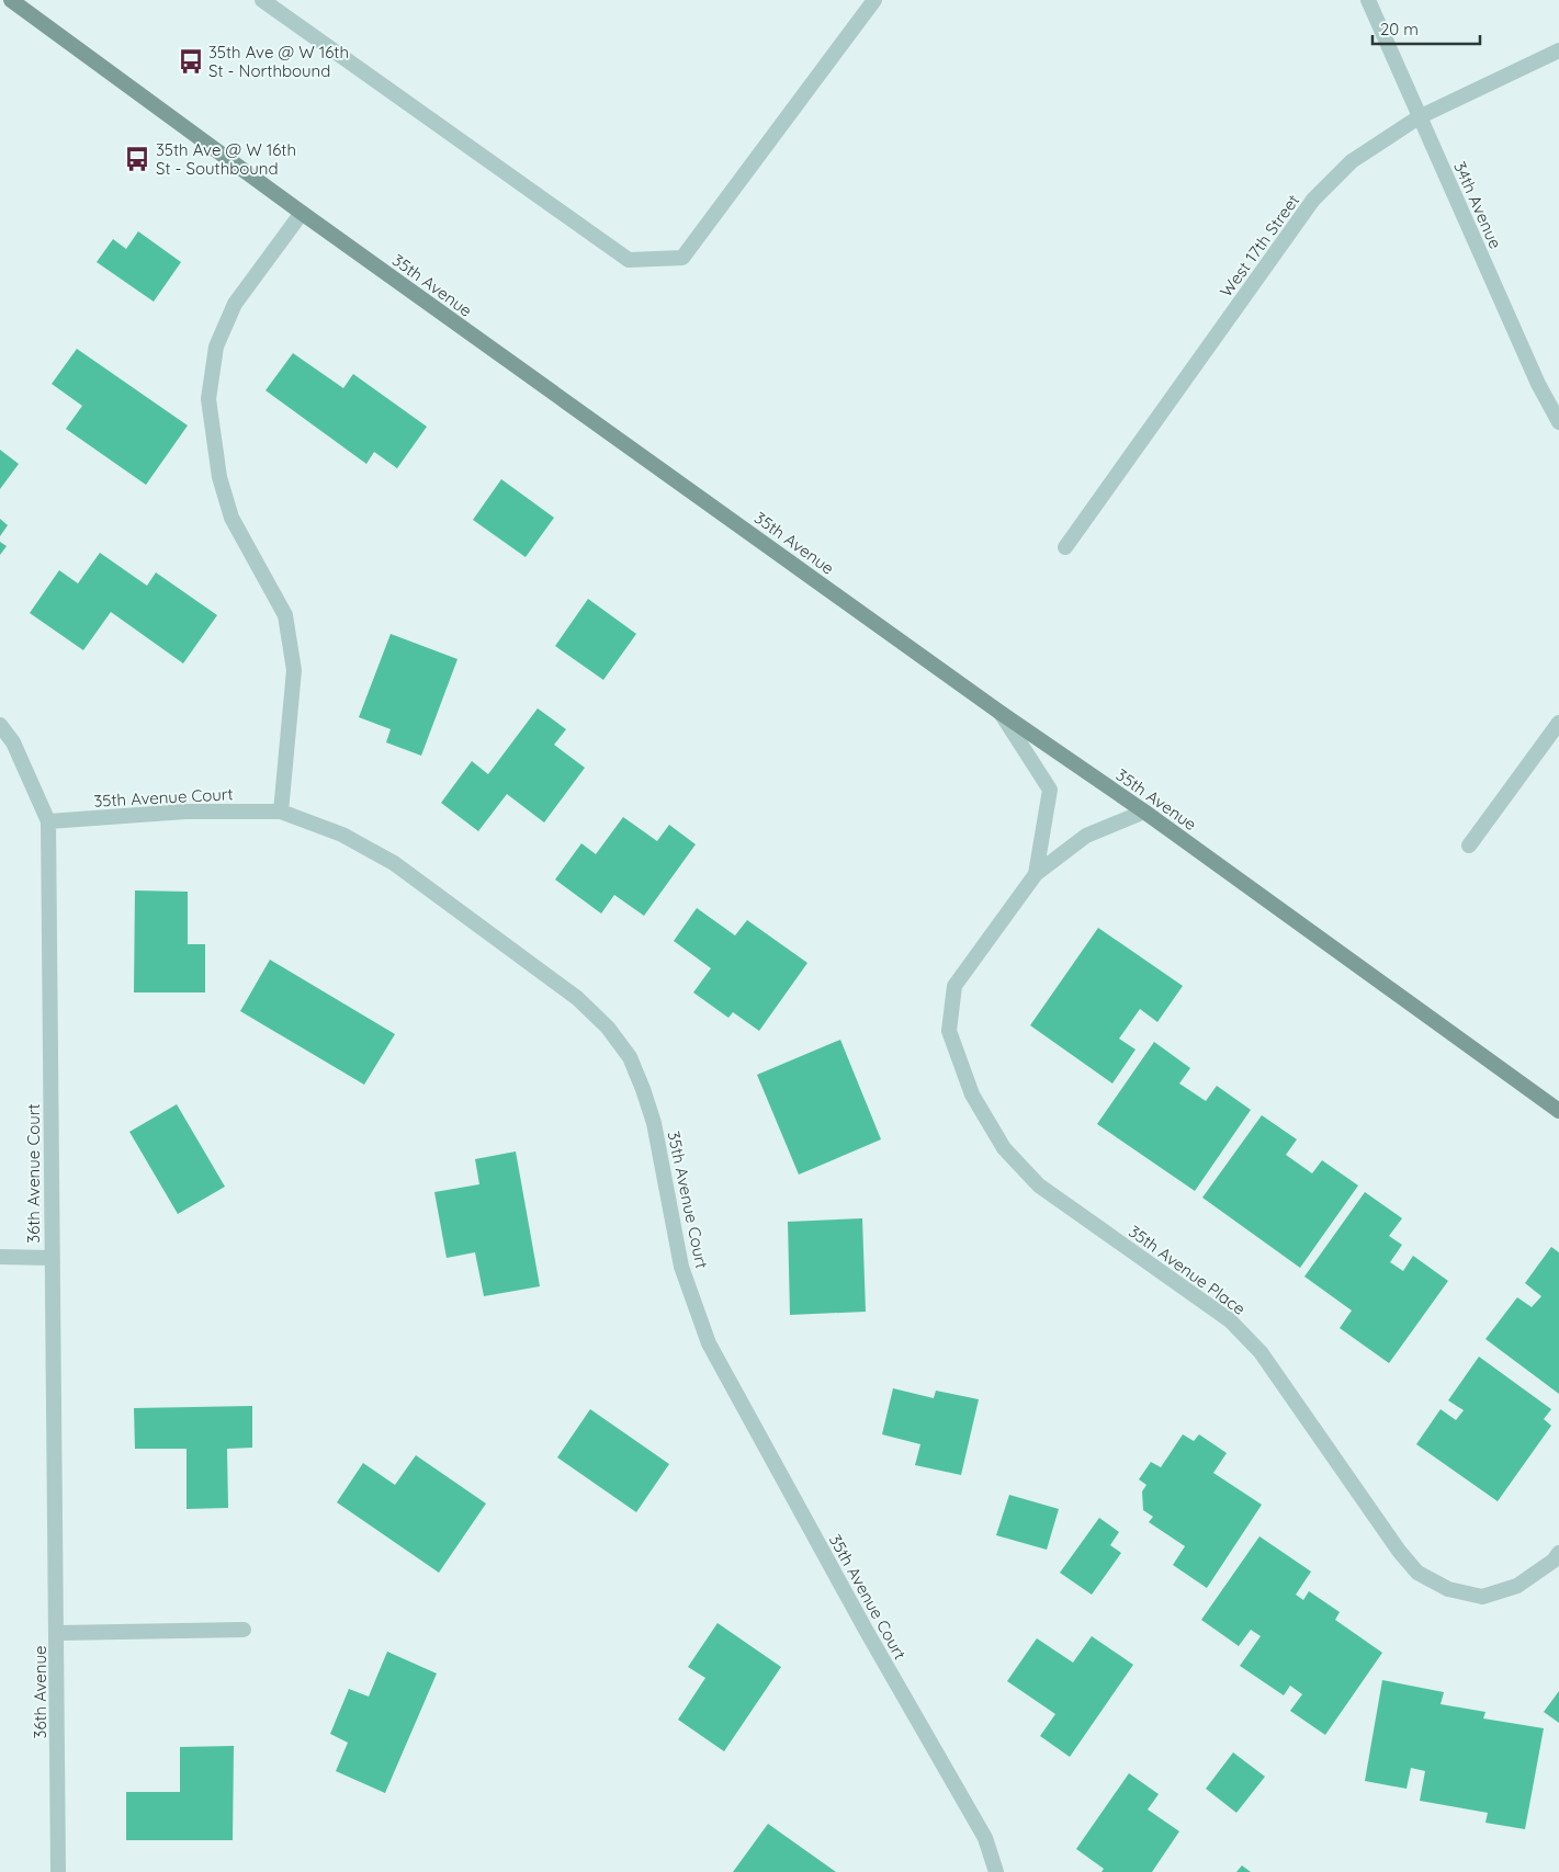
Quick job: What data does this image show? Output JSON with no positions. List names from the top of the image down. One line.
{"streets":{"main road":["35th Avenue"],"street":["34th Avenue","West 17th Street","35th Avenue Court","36th Avenue Court","35th Avenue Place","36th Avenue"]},"crossings":[["34th Avenue","West 17th Street"],["35th Avenue Court","36th Avenue Court"],["36th Avenue Court","36th Avenue"]],"places":{"bus stop":["35th Ave @ W 16th St - Northbound","35th Ave @ W 16th St - Southbound"]},"scale_bar":"20 m"}
